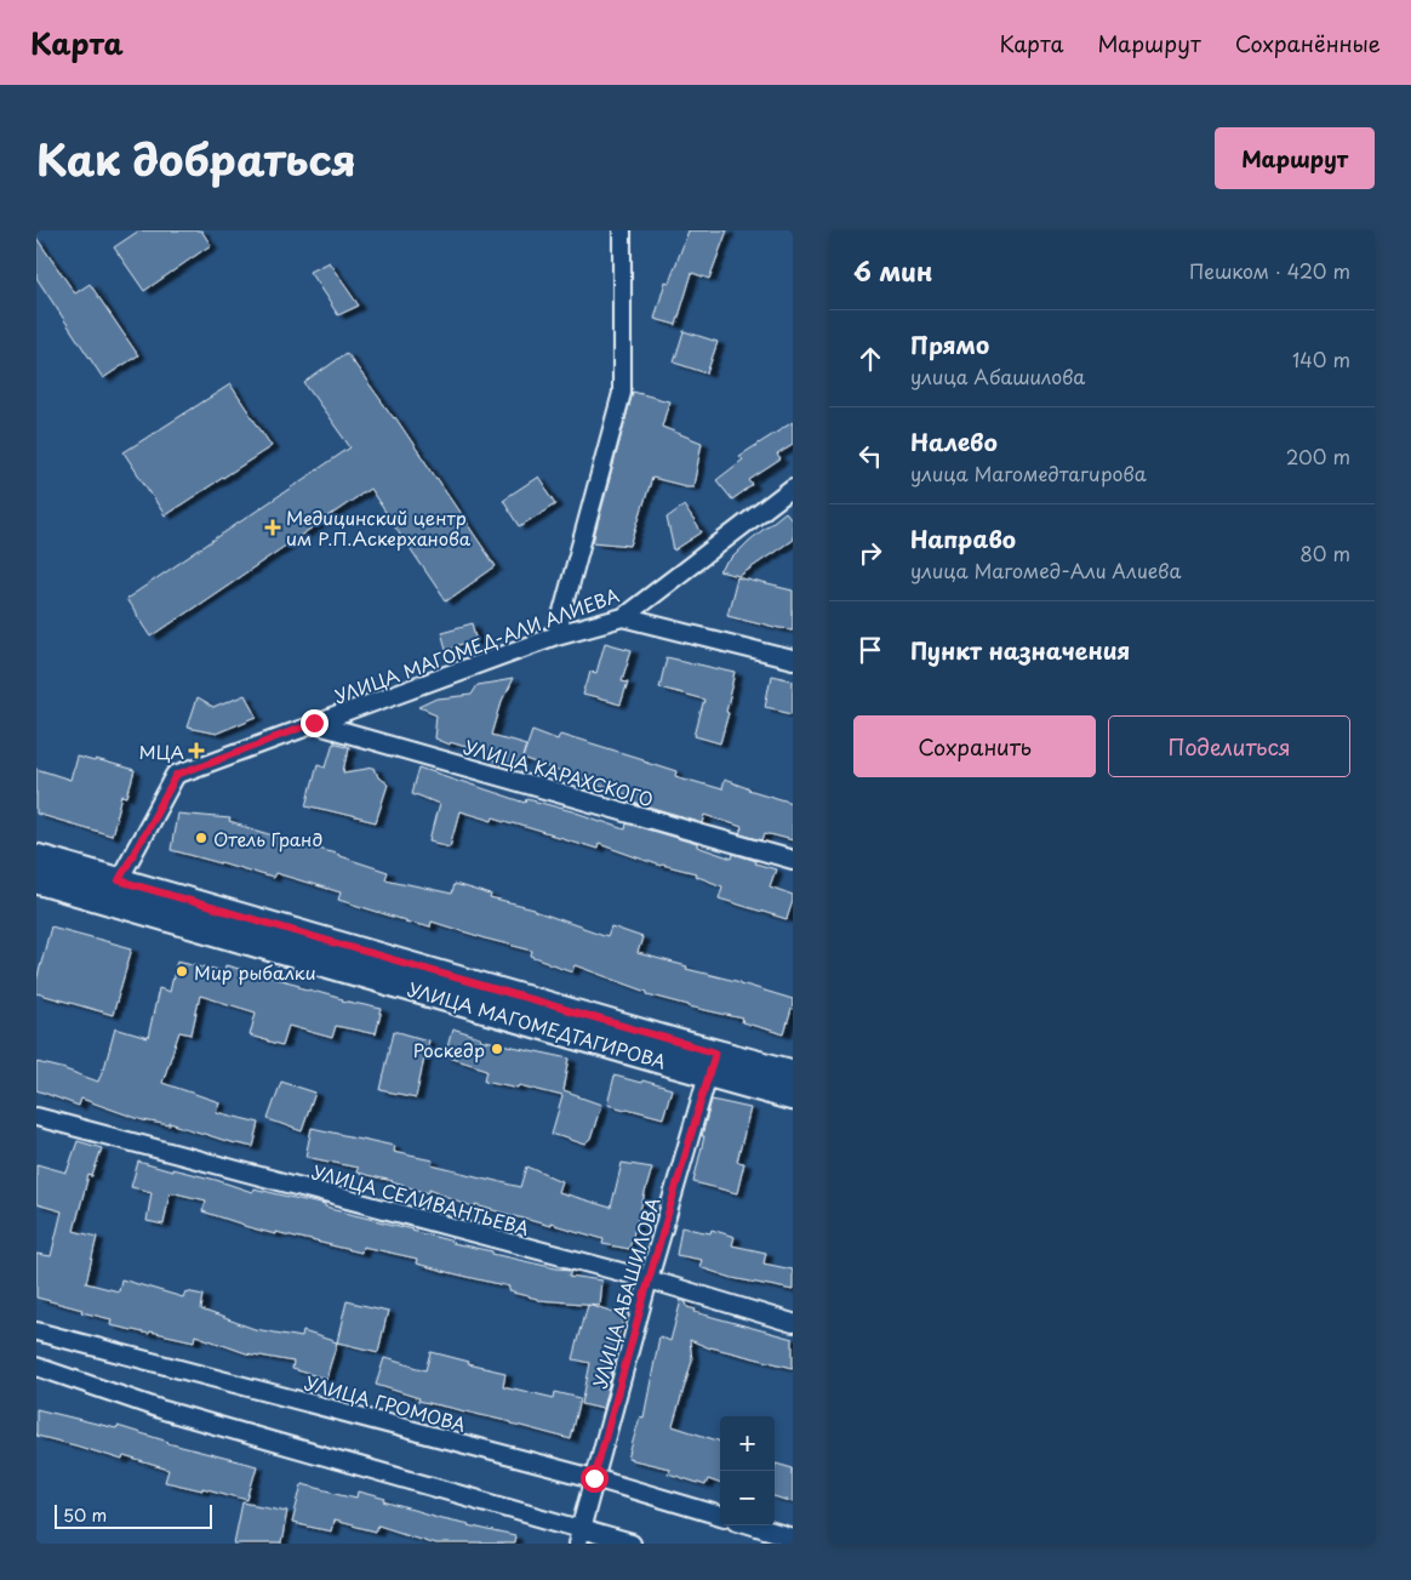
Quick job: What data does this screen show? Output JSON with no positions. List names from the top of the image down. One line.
{"streets":{"main road":["УЛИЦА МАГОМЕДТАГИРОВА"],"street":["УЛИЦА МАГОМЕД-АЛИ АЛИЕВА","УЛИЦА КАРАХСКОГО","УЛИЦА СЕЛИВАНТЬЕВА","УЛИЦА АБАШИЛОВА","УЛИЦА ГРОМОВА"]},"crossings":[["УЛИЦА МАГОМЕД-АЛИ АЛИЕВА","УЛИЦА КАРАХСКОГО"],["УЛИЦА МАГОМЕД-АЛИ АЛИЕВА","УЛИЦА МАГОМЕДТАГИРОВА"],["УЛИЦА МАГОМЕДТАГИРОВА","УЛИЦА АБАШИЛОВА"],["УЛИЦА СЕЛИВАНТЬЕВА","УЛИЦА АБАШИЛОВА"],["УЛИЦА АБАШИЛОВА","УЛИЦА ГРОМОВА"]],"places":{"health":["Медицинский центр им Р.П.Аскерханова","МЦА"],"other":["Отель Гранд","Мир рыбалки","Роскедр"]},"scale_bar":"50 m","page":{"header":"Карта","nav":["Карта","Маршрут","Сохранённые"],"title":"Как добраться","buttons":["Маршрут",["Сохранить","Поделиться"]],"heading":["6 мин","Пешком · 420 m"],"list":[["Прямо","улица Абашилова","140 m"],["Налево","улица Магомедтагирова","200 m"],["Направо","улица Магомед-Али Алиева","80 m"],"Пункт назначения"],"map_buttons":["+","−"],"scale":"50 m"}}
